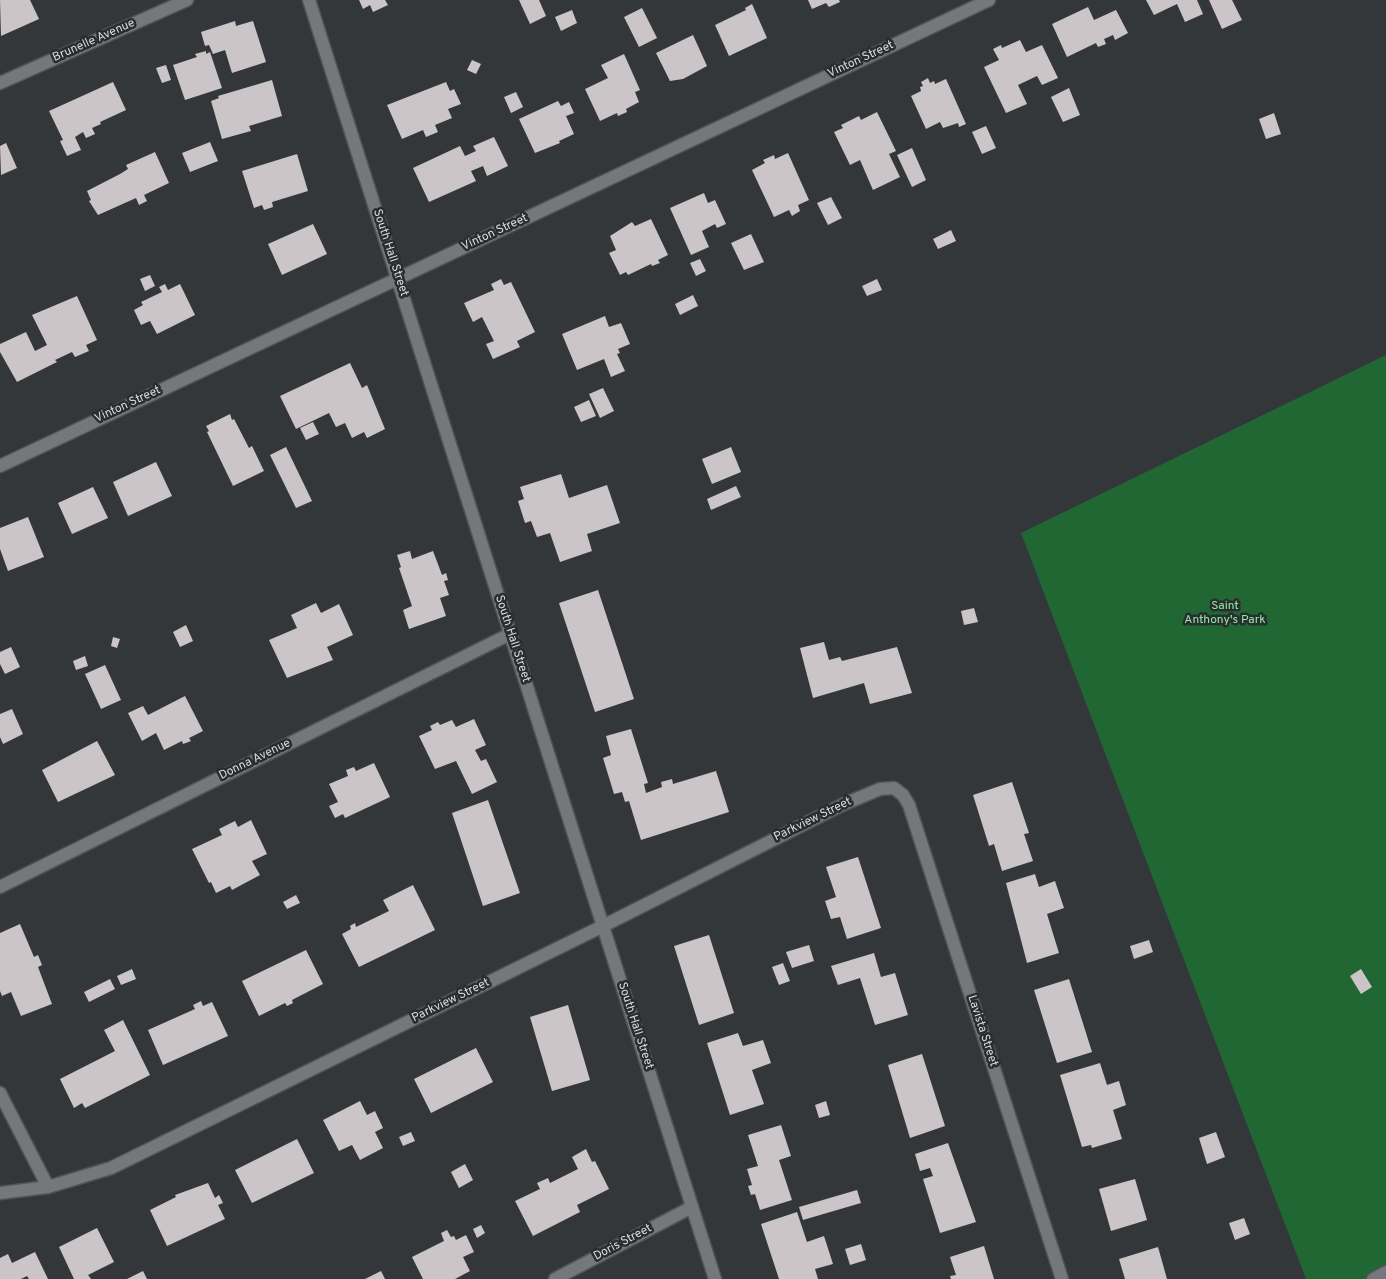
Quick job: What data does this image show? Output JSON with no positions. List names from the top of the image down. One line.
{"streets":{"street":["Brunelle Avenue","Vinton Street","South Hall Street","Donna Avenue","Parkview Street","Lavista Street","Doris Street"]},"crossings":[["Vinton Street","South Hall Street"],["South Hall Street","Donna Avenue"],["South Hall Street","Parkview Street"],["South Hall Street","Doris Street"],["Parkview Street","Lavista Street"]],"parks":["Saint Anthony's Park"]}
